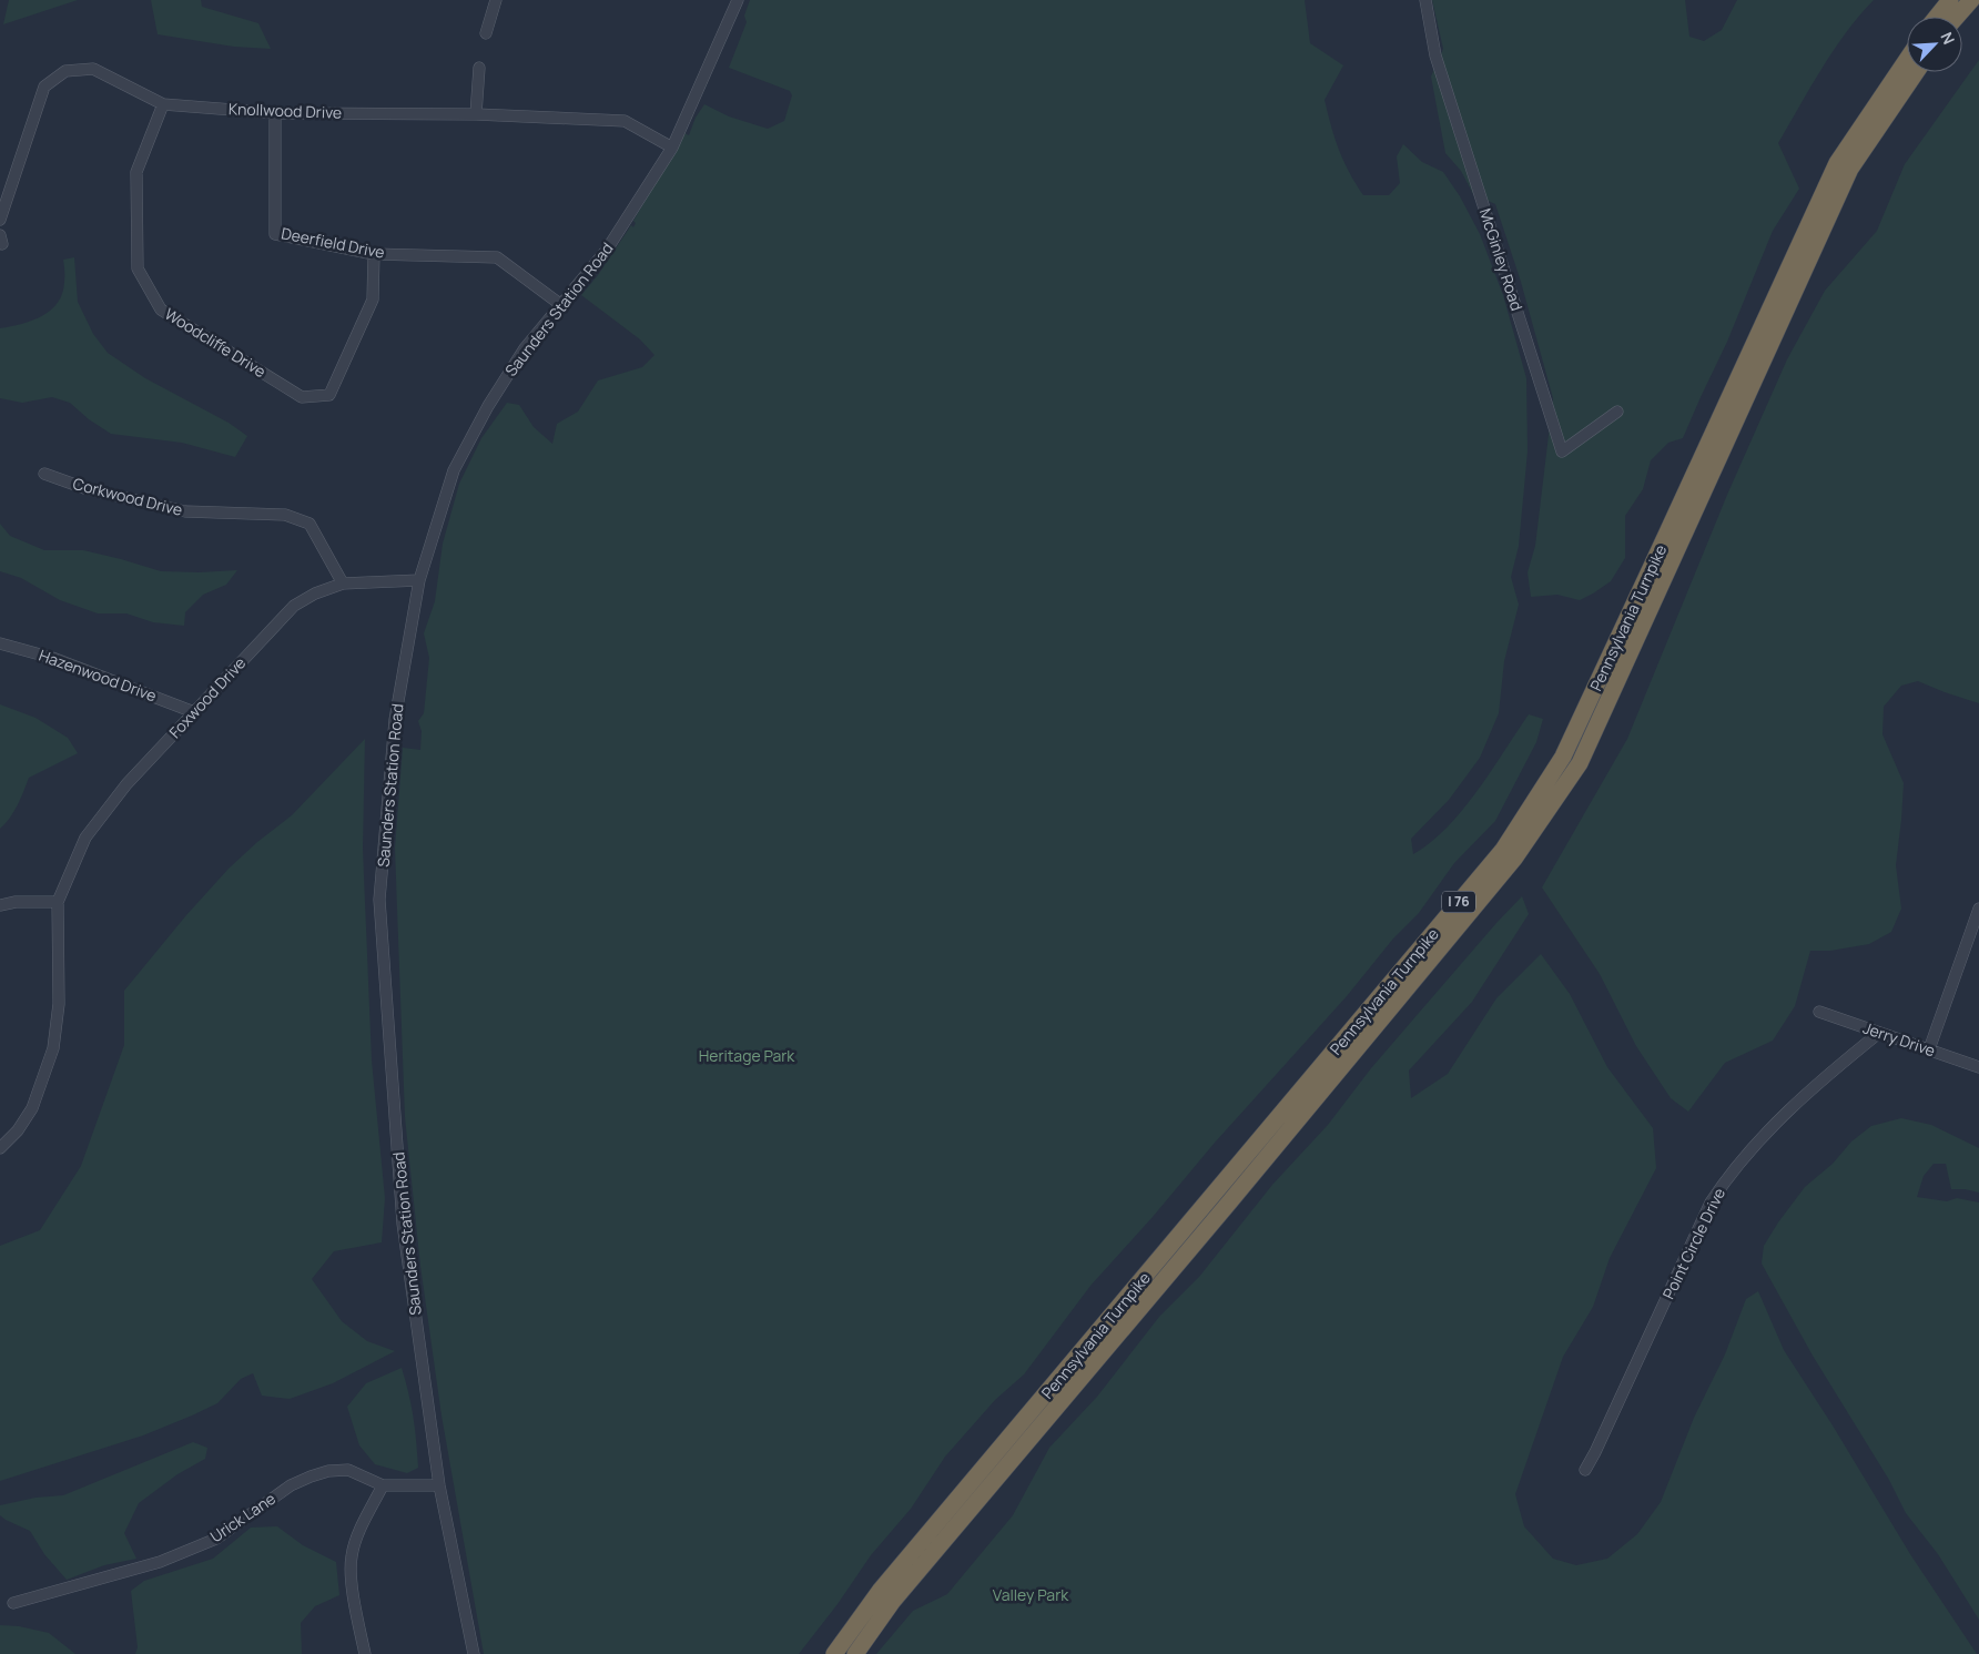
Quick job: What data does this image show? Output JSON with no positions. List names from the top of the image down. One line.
{"streets":{"highway":["Pennsylvania Turnpike","I 76"],"street":["Knollwood Drive","Deerfield Drive","McGinley Road","Saunders Station Road","Woodcliffe Drive","Corkwood Drive","Hazenwood Drive","Foxwood Drive","Jerry Drive","Point Circle Drive","Urick Lane"]},"crossings":[["Knollwood Drive","Deerfield Drive"],["Knollwood Drive","Saunders Station Road"],["Knollwood Drive","Woodcliffe Drive"],["Deerfield Drive","Saunders Station Road"],["Deerfield Drive","Woodcliffe Drive"],["Saunders Station Road","Foxwood Drive"],["Saunders Station Road","Urick Lane"],["Corkwood Drive","Foxwood Drive"],["Hazenwood Drive","Foxwood Drive"],["Jerry Drive","Point Circle Drive"]],"parks":["Heritage Park","Valley Park"],"north":"top right"}
